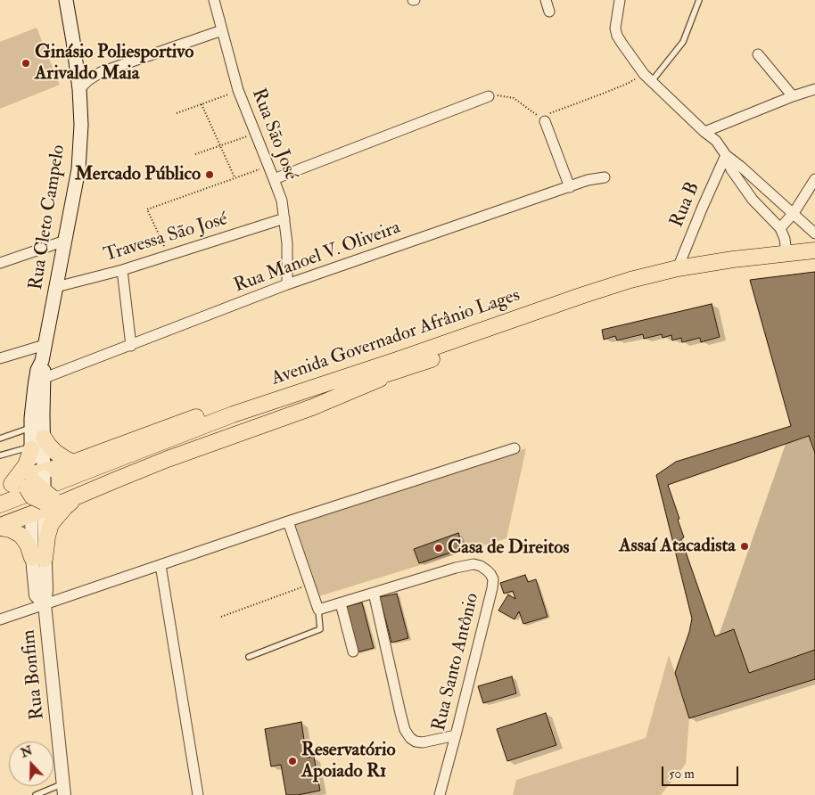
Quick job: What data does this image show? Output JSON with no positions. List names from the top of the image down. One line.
{"streets":{"main road":["Rua Cleto Campelo","Avenida Governador Afrânio Lages"],"street":["Rua São José","Rua B","Travessa São José","Rua Manoel V. Oliveira","Rua Santo Antônio","Rua Bonfim"]},"crossings":[["Rua São José","Travessa São José"],["Rua São José","Rua Manoel V. Oliveira"],["Rua B","Avenida Governador Afrânio Lages"],["Rua Cleto Campelo","Travessa São José"],["Rua Cleto Campelo","Rua Manoel V. Oliveira"],["Rua Cleto Campelo","Rua Bonfim"]],"places":["Ginásio Poliesportivo Arivaldo Maia","Mercado Público","Assaí Atacadista","Casa de Direitos","Reservatório Apoiado R1"],"scale_bar":"50 m","north":"top"}
